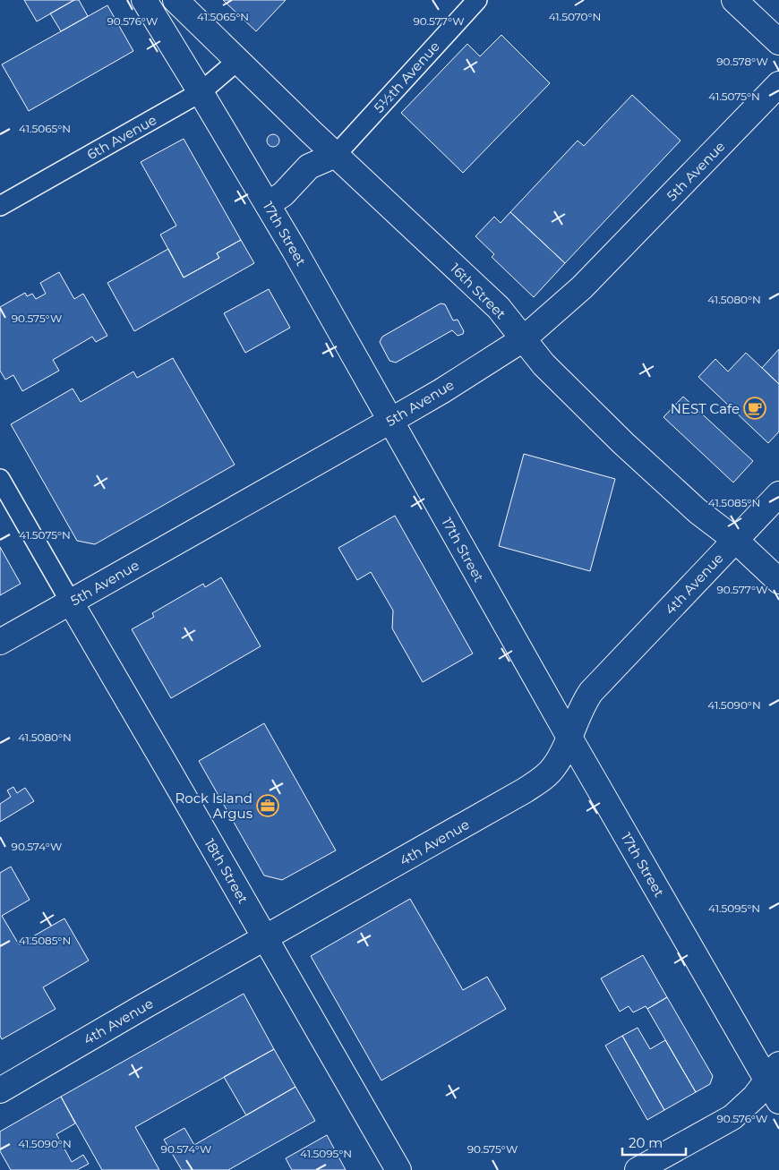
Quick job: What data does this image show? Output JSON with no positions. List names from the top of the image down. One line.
{"streets":{"street":["5½th Avenue","6th Avenue","5th Avenue","17th Street","16th Street","4th Avenue","18th Street"]},"crossings":[["5½th Avenue","16th Street"],["6th Avenue","17th Street"],["6th Avenue","16th Street"],["5th Avenue","17th Street"],["5th Avenue","16th Street"],["5th Avenue","18th Street"],["17th Street","4th Avenue"],["16th Street","4th Avenue"],["4th Avenue","18th Street"]],"places":{"cafe":["NEST Cafe"],"office":["Rock Island Argus"]},"scale_bar":"20 m","coordinates":["41.5065°N","41.5070°N","90.577°W","90.576°W","90.578°W","41.5075°N","41.5080°N","90.575°W","41.5085°N","41.5090°N","90.574°W","41.5095°N"]}
